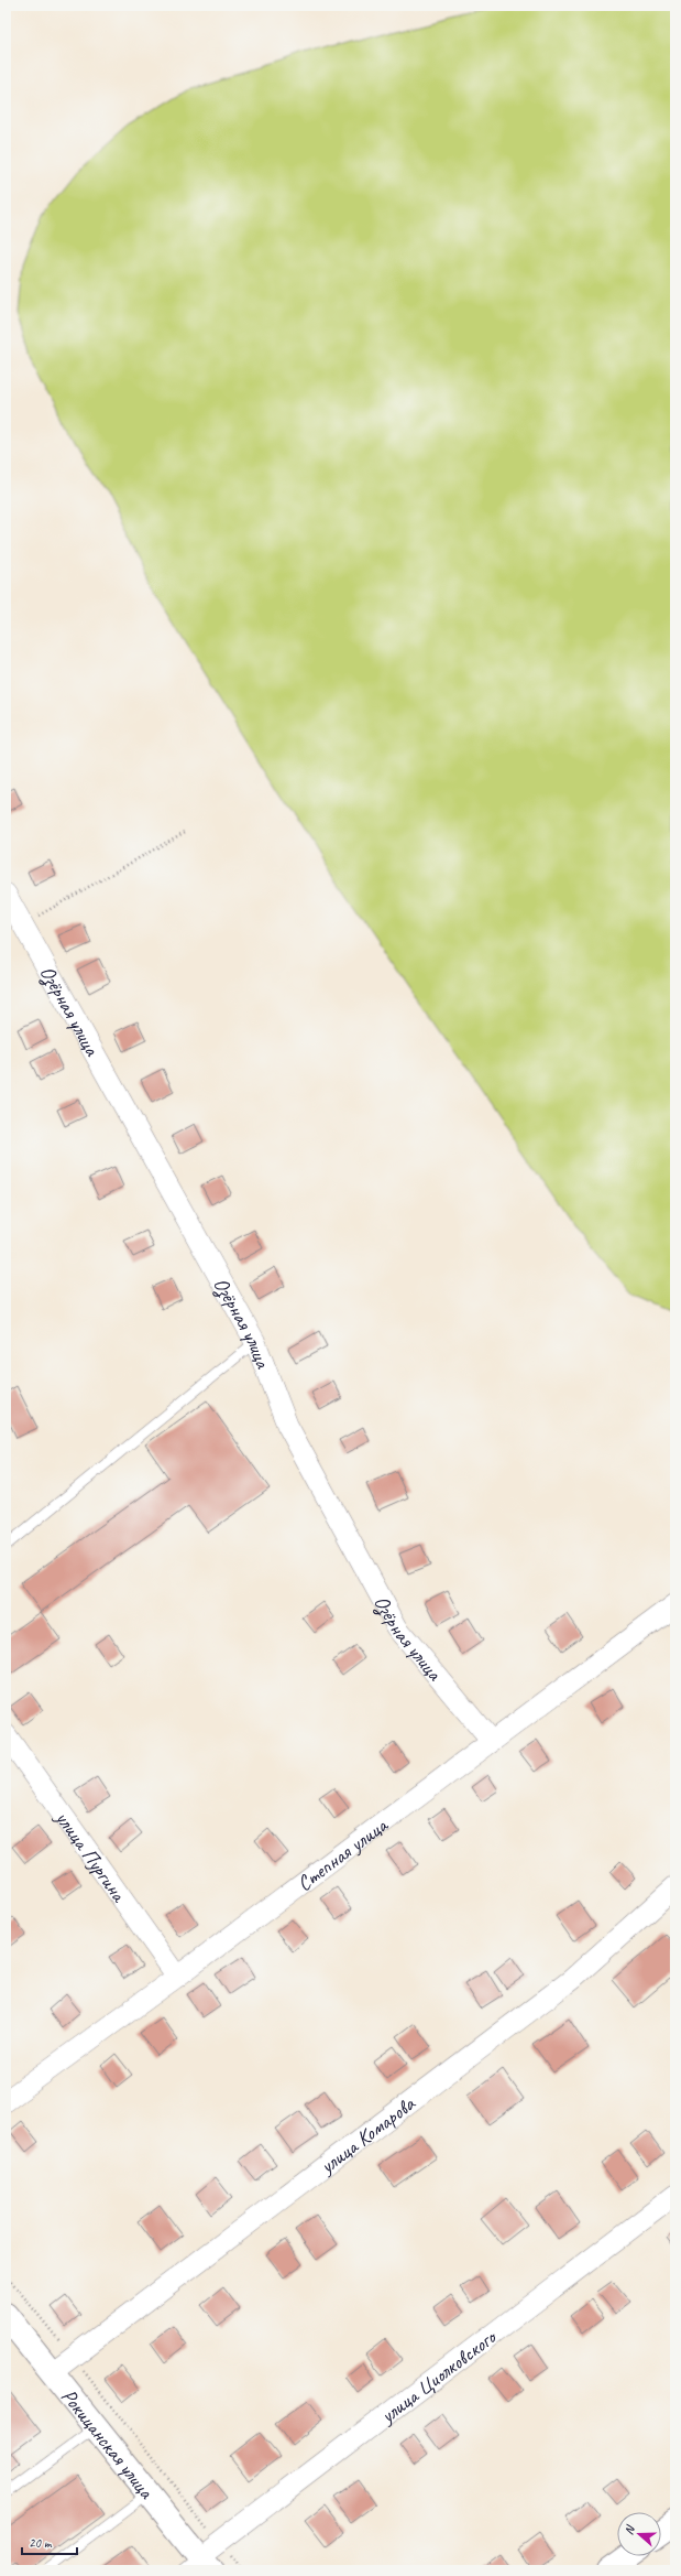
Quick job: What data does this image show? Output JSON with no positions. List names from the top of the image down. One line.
{"streets":{"street":["Озёрная улица","Степная улица","улица Пургина","улица Комарова","улица Циолковского","Рокицанская улица"]},"crossings":[["Озёрная улица","Степная улица"],["Степная улица","улица Пургина"],["улица Комарова","Рокицанская улица"],["улица Циолковского","Рокицанская улица"]],"scale_bar":"20 m","north":"left"}
